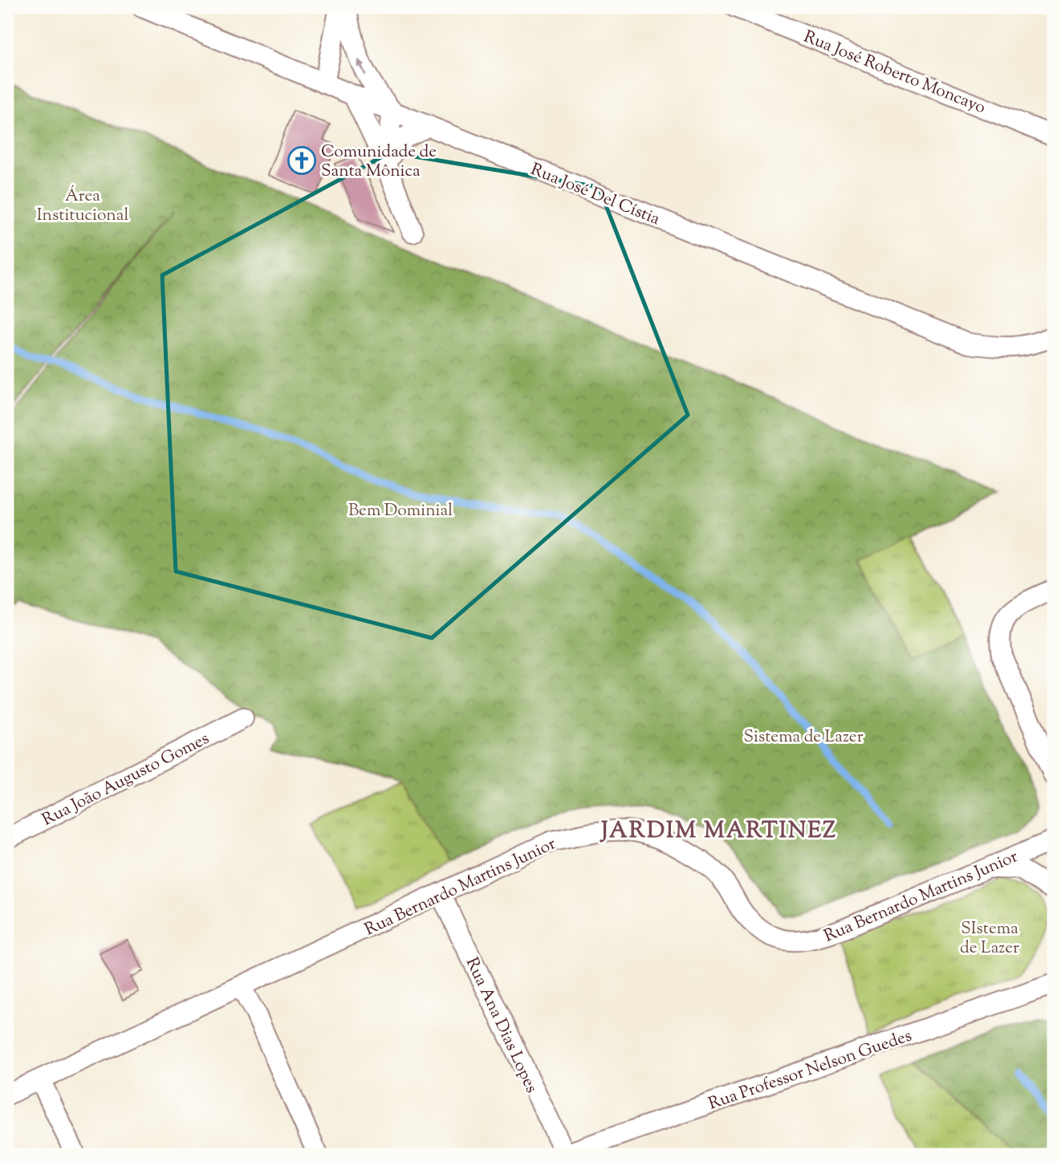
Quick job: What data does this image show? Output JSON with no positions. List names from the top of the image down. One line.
{"streets":{"street":["Rua José Roberto Moncayo","Rua José Del Cístia","Rua João Augusto Gomes","Rua Bernardo Martins Junior","Rua Ana Dias Lopes","Rua Professor Nelson Guedes"]},"crossings":[["Rua Bernardo Martins Junior","Rua Ana Dias Lopes"],["Rua Ana Dias Lopes","Rua Professor Nelson Guedes"]],"districts":["JARDIM MARTINEZ"],"parks":["Área Institucional","Bem Dominial","Sistema de Lazer","SIstema de Lazer"],"places":{"church":["Comunidade de Santa Mônica"]}}
